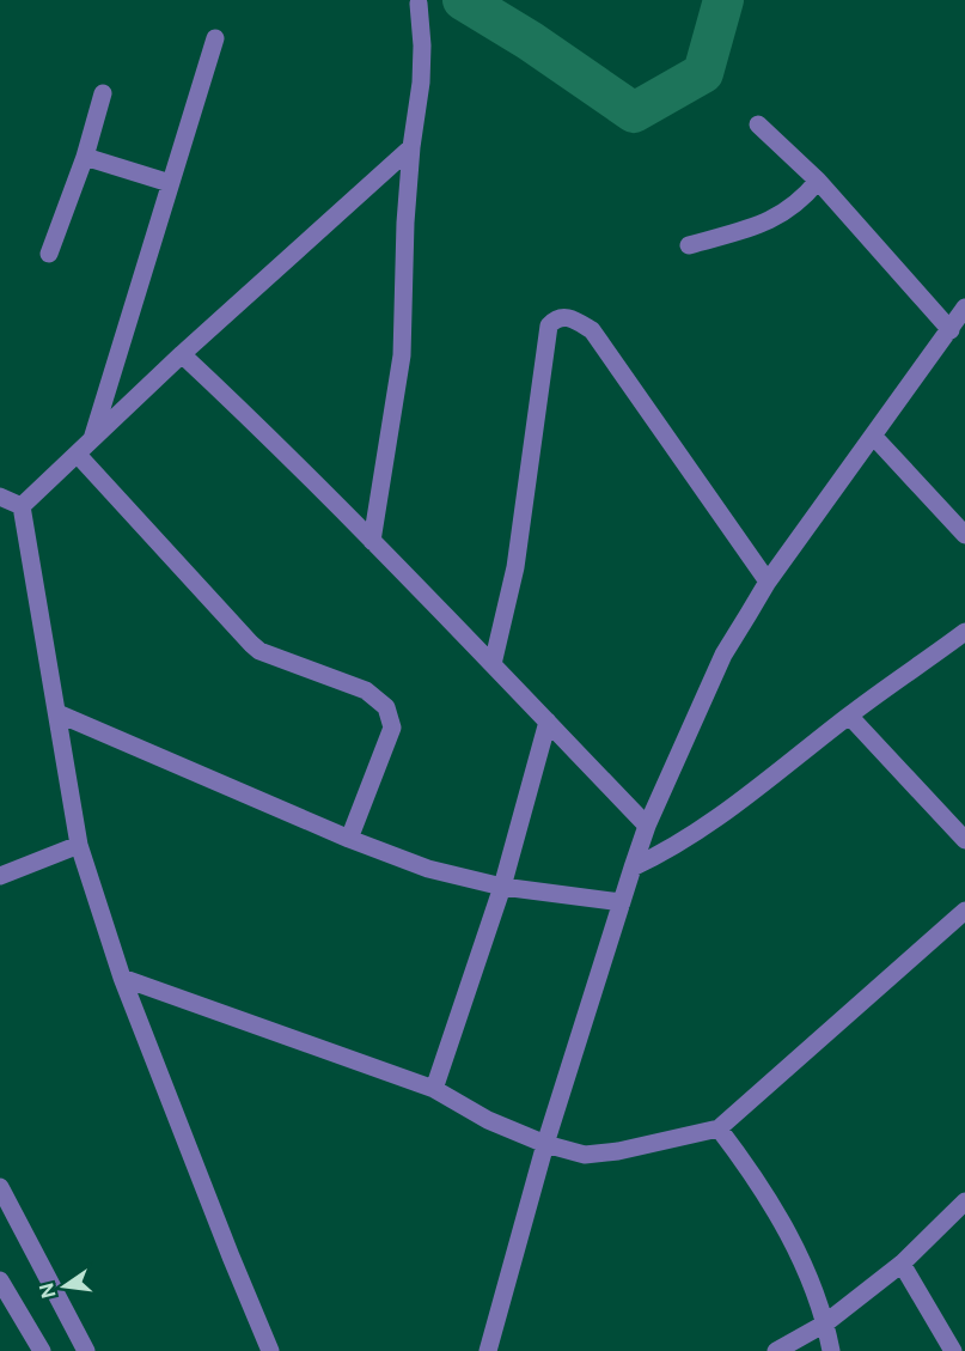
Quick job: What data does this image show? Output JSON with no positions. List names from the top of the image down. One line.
{"north":"left"}
